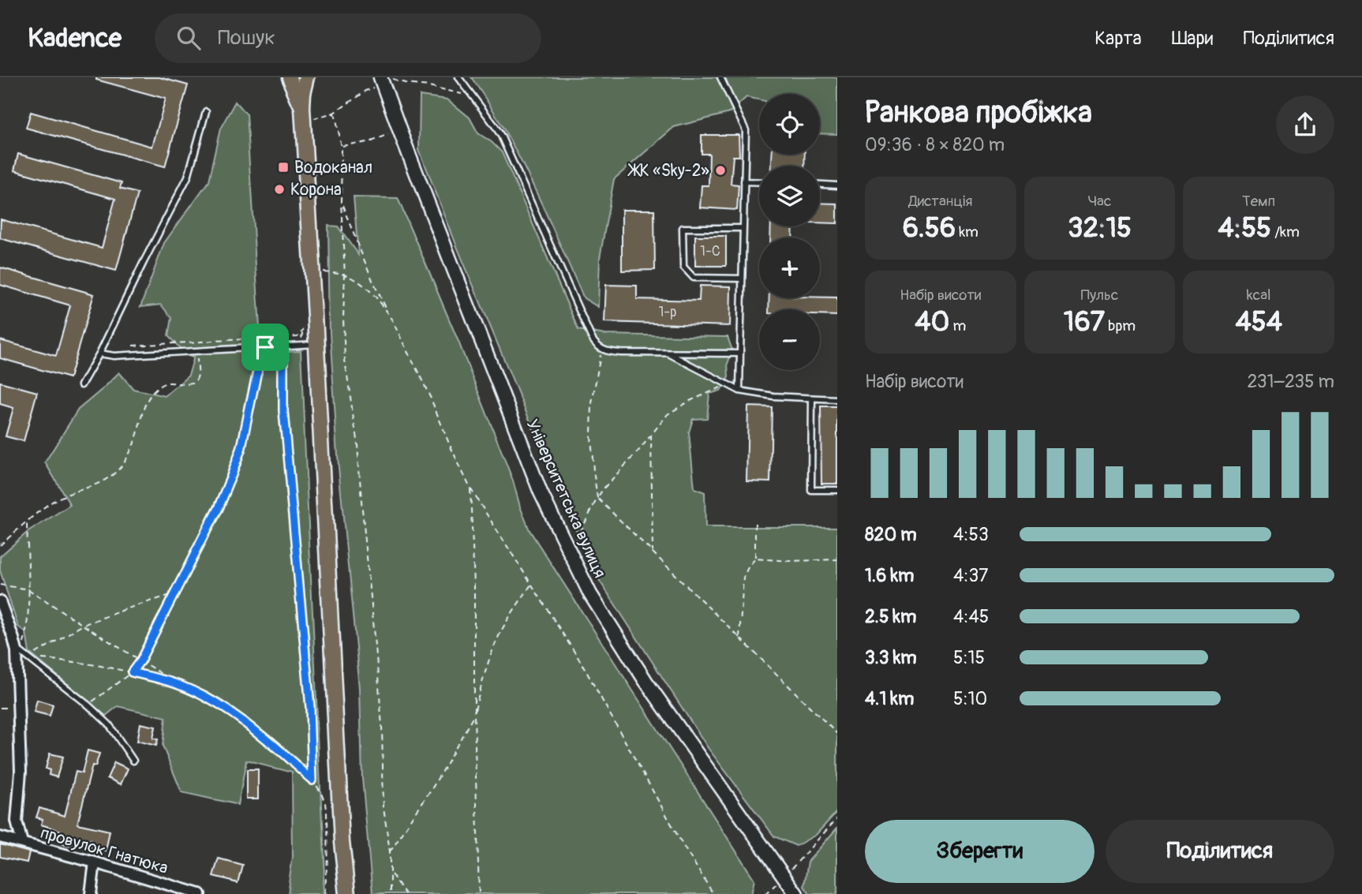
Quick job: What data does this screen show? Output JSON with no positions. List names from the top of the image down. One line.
{"streets":{"main road":["Університетська вулиця"],"street":["провулок Гнатюка"]},"places":{"transit":["Водоканал"],"other":["ЖК «Sky-2»","Корона"]},"house_numbers":["1-С","1-р"],"page":{"header":"Kadence","search":"Пошук","nav":["Карта","Шари","Поділитися"],"heading":["Ранкова пробіжка","09:36 · 8 × 820 m"],"map_buttons":["+","−"],"stats":[["Дистанція","6.56 km"],["Час","32:15"],["Темп","4:55 /km"],["Набір висоти","40 m"],["Пульс","167 bpm"],["kcal","454"]],"chart":["Набір висоти","231–235 m"],"list":[{"name":"820 m","note":"4:53"},{"name":"1.6 km","note":"4:37"},{"name":"2.5 km","note":"4:45"},{"name":"3.3 km","note":"5:15"},{"name":"4.1 km","note":"5:10"}],"buttons":["Зберегти","Поділитися"]}}
